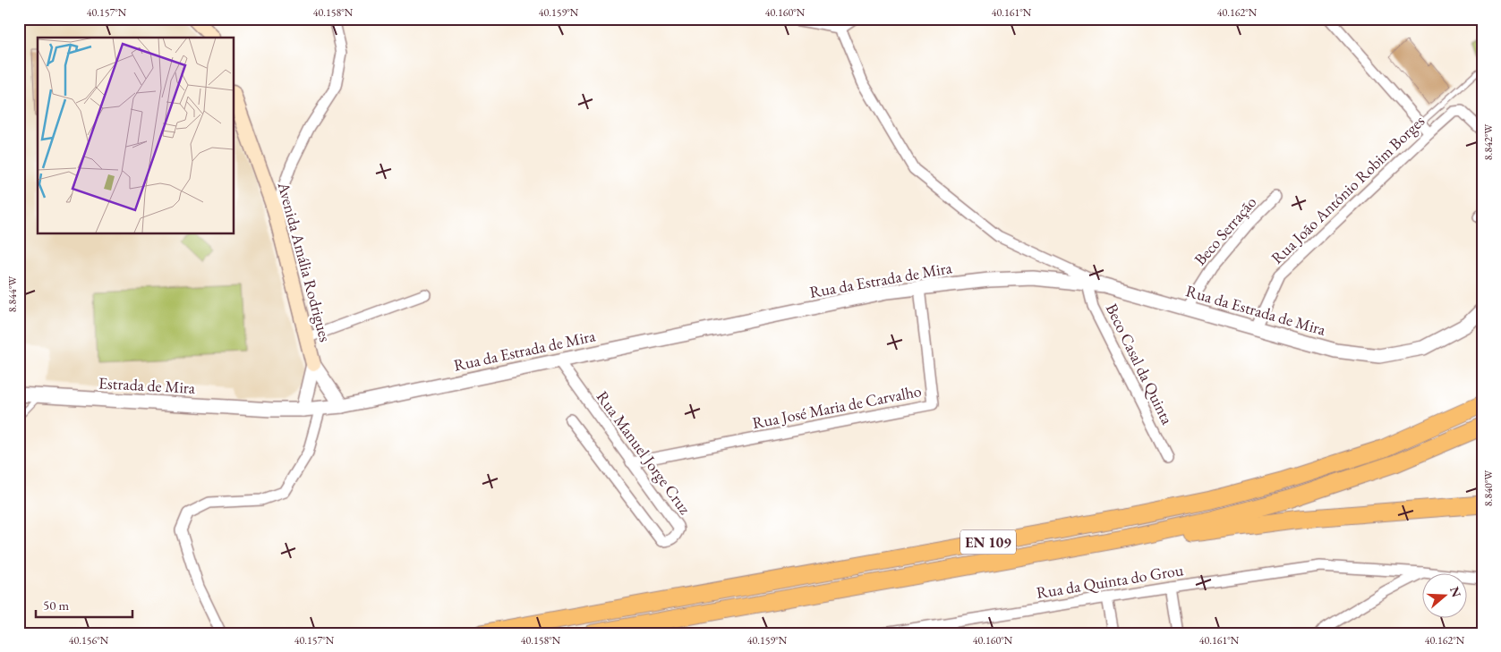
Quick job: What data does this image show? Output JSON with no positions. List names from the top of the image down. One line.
{"streets":{"main road":["Avenida Amália Rodrigues","EN 109"],"street":["Rua João António Robim Borges","Beco Serração","Rua da Estrada de Mira","Beco Casal da Quinta","Estrada de Mira","Rua José Maria de Carvalho","Rua Manuel Jorge Cruz","Rua da Quinta do Grou"]},"crossings":[["Rua João António Robim Borges","Rua da Estrada de Mira"],["Beco Serração","Rua da Estrada de Mira"],["Avenida Amália Rodrigues","Rua da Estrada de Mira"],["Rua da Estrada de Mira","Beco Casal da Quinta"],["Rua da Estrada de Mira","Estrada de Mira"],["Rua da Estrada de Mira","Rua José Maria de Carvalho"],["Rua da Estrada de Mira","Rua Manuel Jorge Cruz"],["Rua José Maria de Carvalho","Rua Manuel Jorge Cruz"]],"scale_bar":"50 m","north":"right","coordinates":["40.157°N","40.158°N","40.159°N","40.160°N","40.161°N","40.162°N","8.842°W","8.844°W","8.840°W","40.156°N"]}
